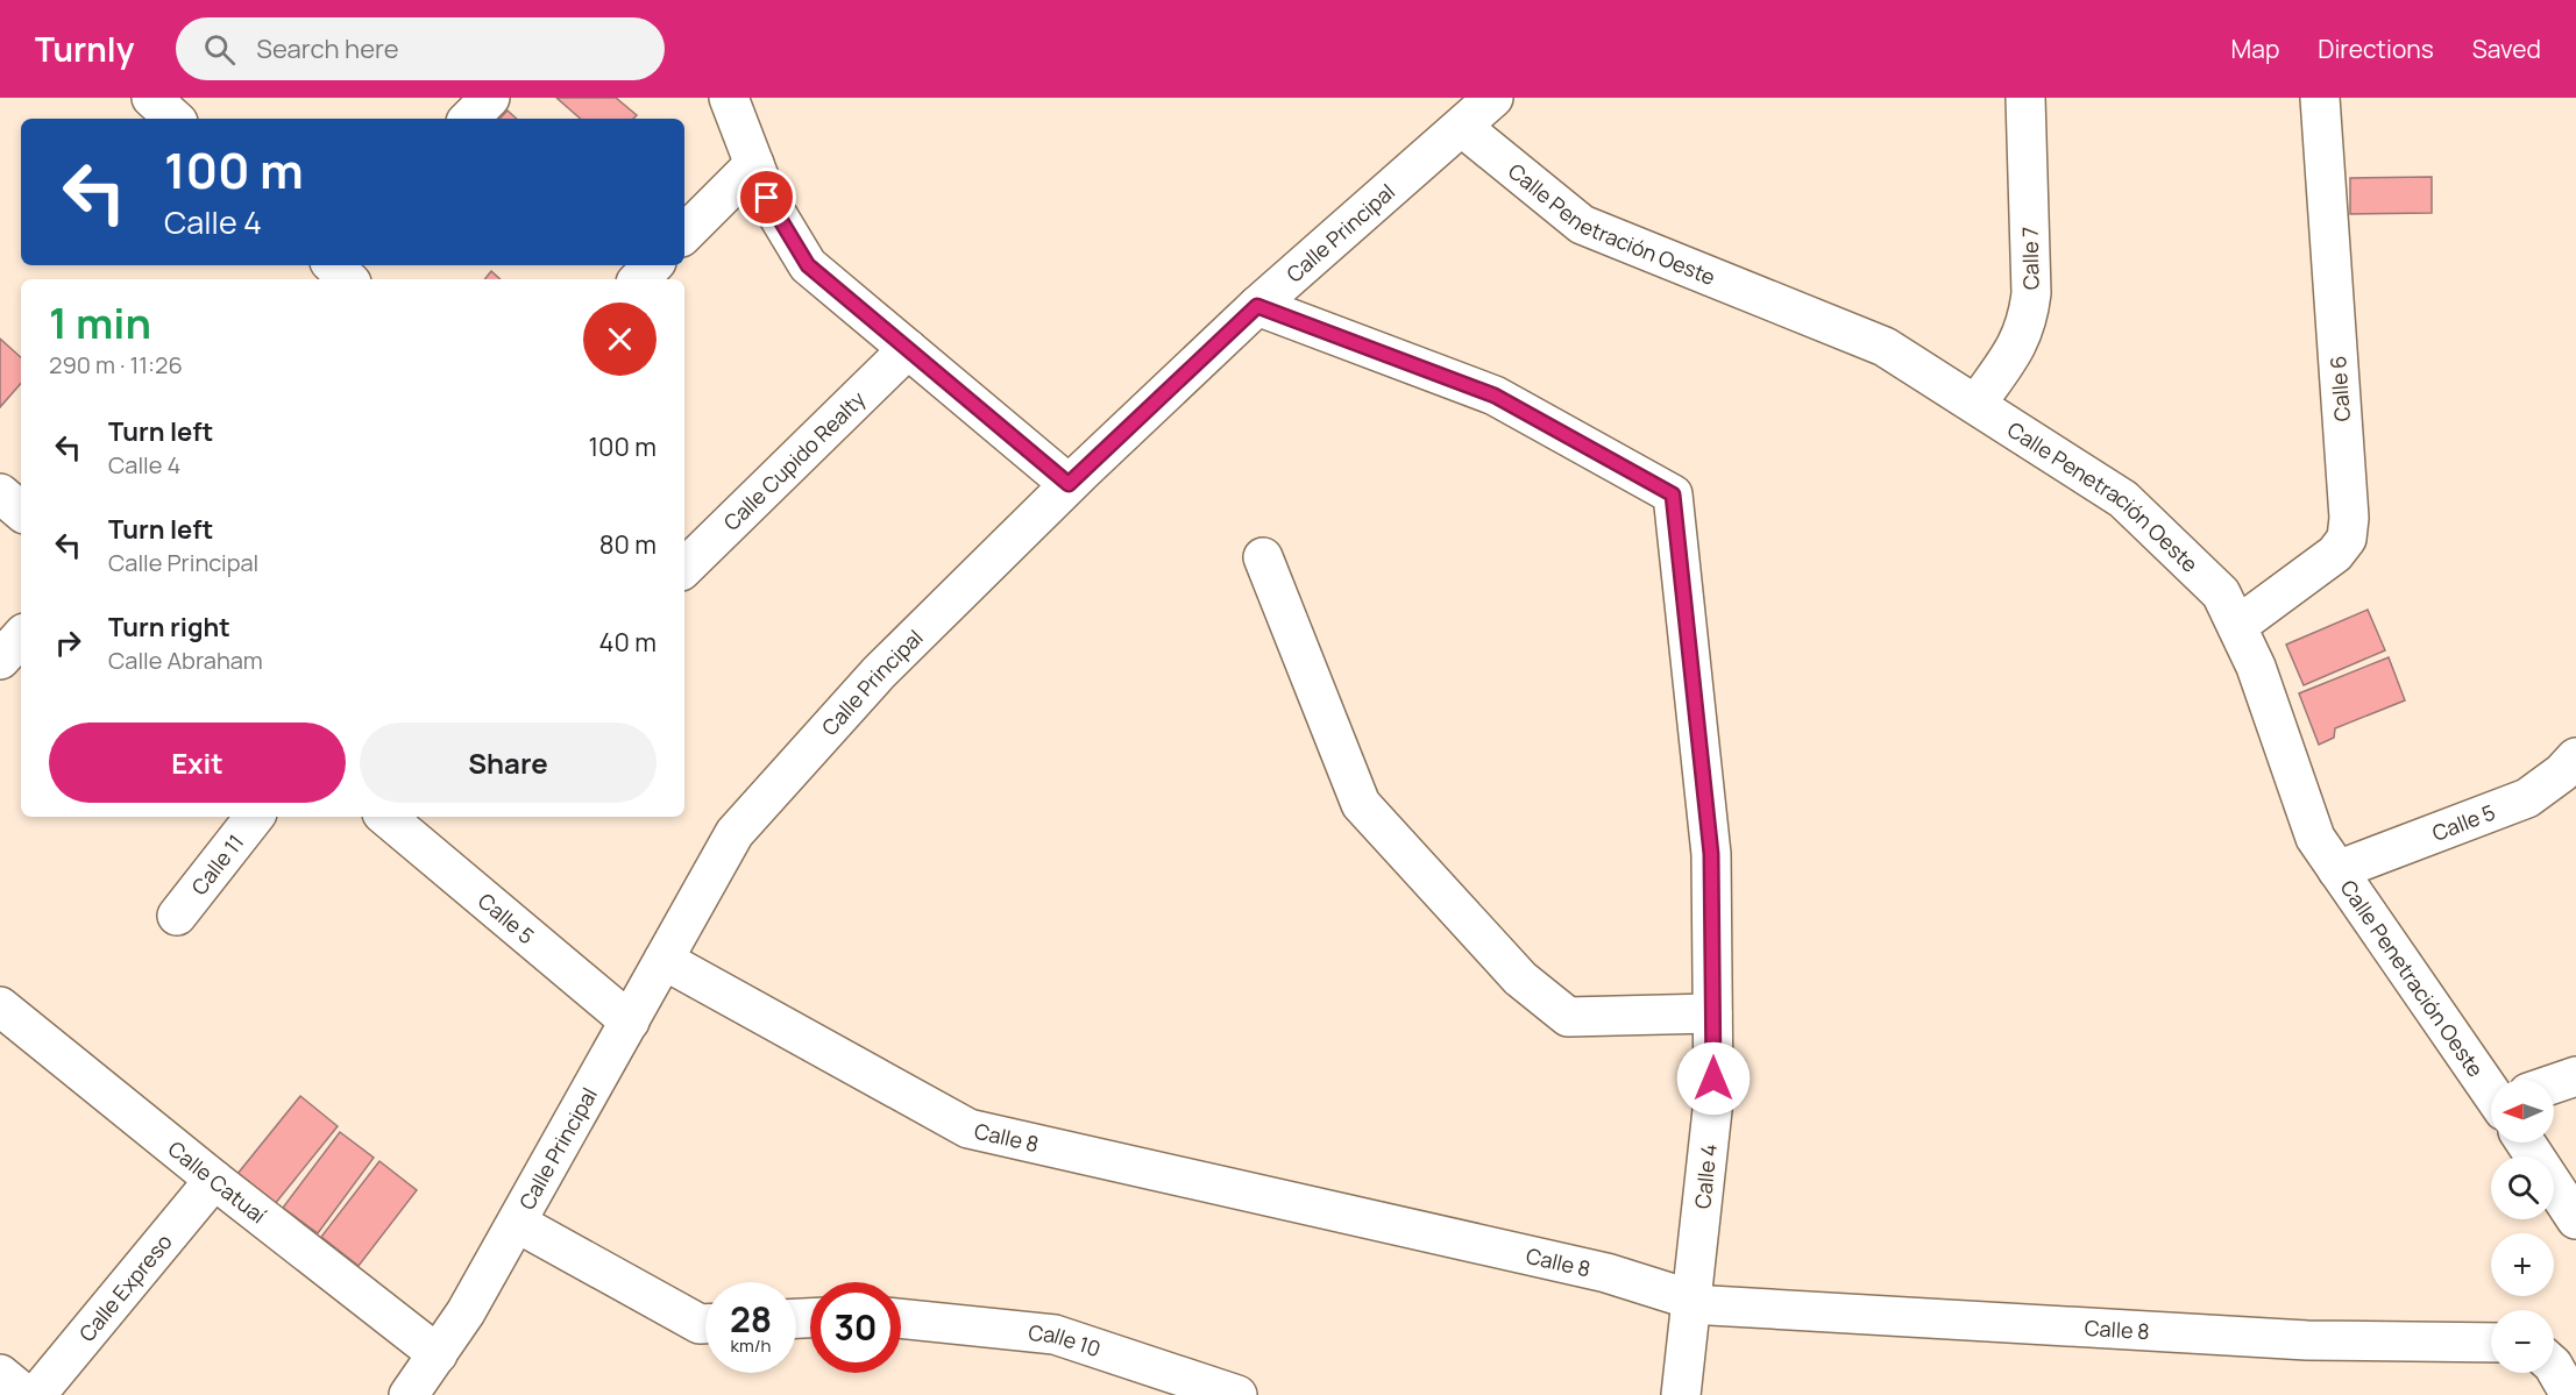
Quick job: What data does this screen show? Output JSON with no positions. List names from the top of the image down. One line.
{"streets":{"street":["Calle Penetración Oeste","Calle Principal","Calle 7","Calle 6","Calle Cupido Realty","Calle 5","Calle 11","Calle 8","Calle 4","Calle Catuaí","Calle Expreso","Calle 10"]},"crossings":[["Calle Penetración Oeste","Calle Principal"],["Calle Penetración Oeste","Calle 7"],["Calle Penetración Oeste","Calle 6"],["Calle Penetración Oeste","Calle 5"],["Calle Principal","Calle 5"],["Calle Principal","Calle 8"],["Calle Principal","Calle 4"],["Calle Principal","Calle Catuaí"],["Calle 8","Calle 4"],["Calle Catuaí","Calle Expreso"]],"north":"left","page":{"header":"Turnly","search":"Search here","nav":["Map","Directions","Saved"],"turn":["100 m","Calle 4"],"heading":["1 min","290 m · 11:26"],"list":[{"name":"Turn left","note":"Calle 4","value":"100 m"},{"name":"Turn left","note":"Calle Principal","value":"80 m"},{"name":"Turn right","note":"Calle Abraham","value":"40 m"}],"buttons":["Exit","Share"],"map_buttons":["+","−"],"speed":"28 km/h","limit":"30"}}
